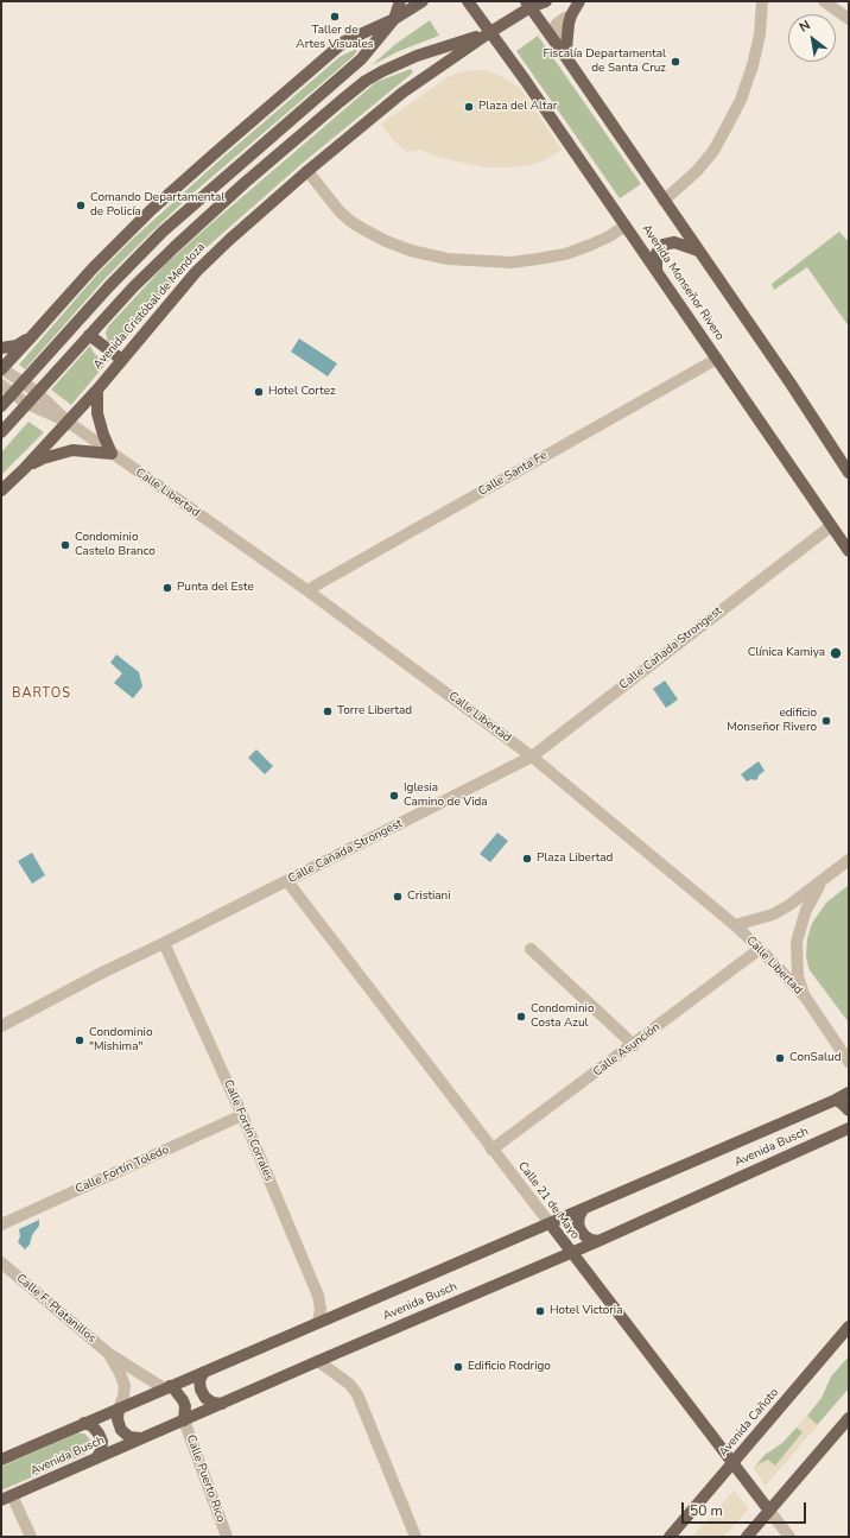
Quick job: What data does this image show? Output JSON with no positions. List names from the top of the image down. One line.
{"streets":{"main road":["Avenida Monseñor Rivero","Avenida Cristóbal de Mendoza","Avenida Busch","Calle 21 de Mayo","Avenida Cañoto"],"street":["Calle Santa Fe","Calle Libertad","Calle Cañada Strongest","Calle Asunción","Calle Fortín Corrales","Calle Fortín Toledo","Calle F. Platanillos","Calle Puerto Rico"]},"crossings":[["Avenida Monseñor Rivero","Avenida Cristóbal de Mendoza"],["Avenida Monseñor Rivero","Calle Santa Fe"],["Avenida Monseñor Rivero","Calle Cañada Strongest"],["Avenida Cristóbal de Mendoza","Calle Libertad"],["Calle Santa Fe","Calle Libertad"],["Calle Libertad","Calle Cañada Strongest"],["Calle Libertad","Calle Asunción"],["Calle Cañada Strongest","Calle Fortín Corrales"],["Calle Cañada Strongest","Calle 21 de Mayo"],["Calle Asunción","Calle 21 de Mayo"],["Calle Fortín Corrales","Avenida Busch"],["Calle Fortín Corrales","Calle Fortín Toledo"],["Avenida Busch","Calle 21 de Mayo"],["Avenida Busch","Calle F. Platanillos"],["Avenida Busch","Calle Puerto Rico"],["Calle 21 de Mayo","Avenida Cañoto"]],"districts":["BARTOS"],"places":["Taller de Artes Visuales","Fiscalía Departamental de Santa Cruz","Plaza del Altar","Comando Departamental de Policía","Hotel Cortez","Condominio Castelo Branco","Punta del Este","Clínica Kamiya","Torre Libertad","edificio Monseñor Rivero","Iglesia Camino de Vida","Plaza Libertad","Cristiani","Condominio Costa Azul","Condominio \"Mishima\"","ConSalud","Hotel Victoria","Edificio Rodrigo"],"scale_bar":"50 m","north":"top left"}
